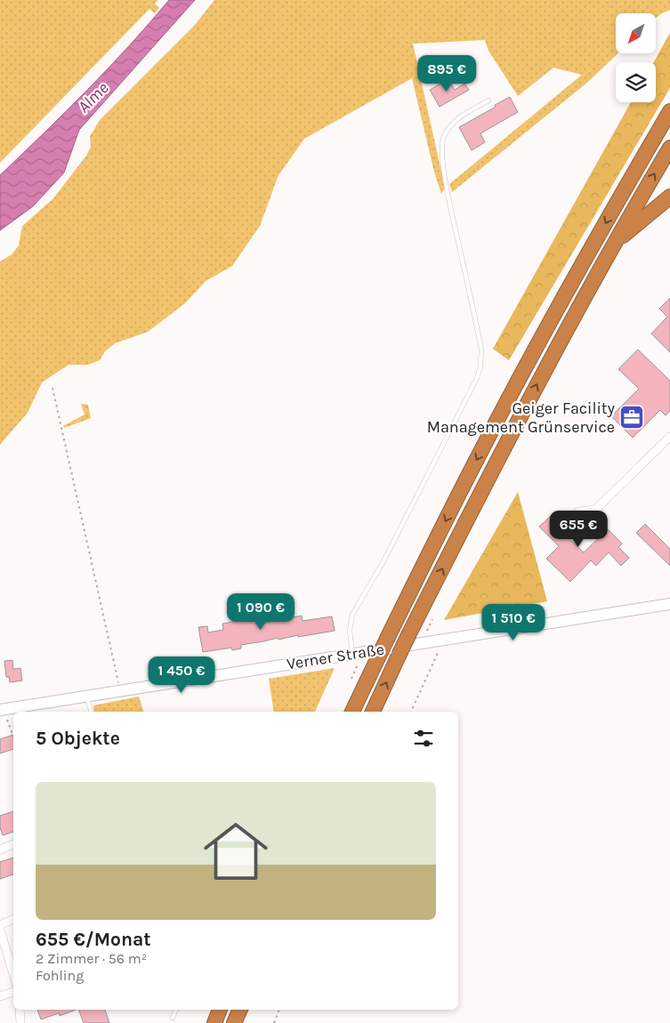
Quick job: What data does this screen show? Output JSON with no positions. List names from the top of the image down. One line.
{"streets":{"main road":["Verner Straße"]},"water":["Alme"],"places":{"office":["Geiger Facility Management Grünservice"]},"north":"bottom left","page":{"price":["895 €","655 €","1 090 €","1 510 €","1 450 €"],"heading":"5 Objekte","list":[{"name":"655 €/Monat","note":"2 Zimmer · 56 m² · Fohling"}]}}
